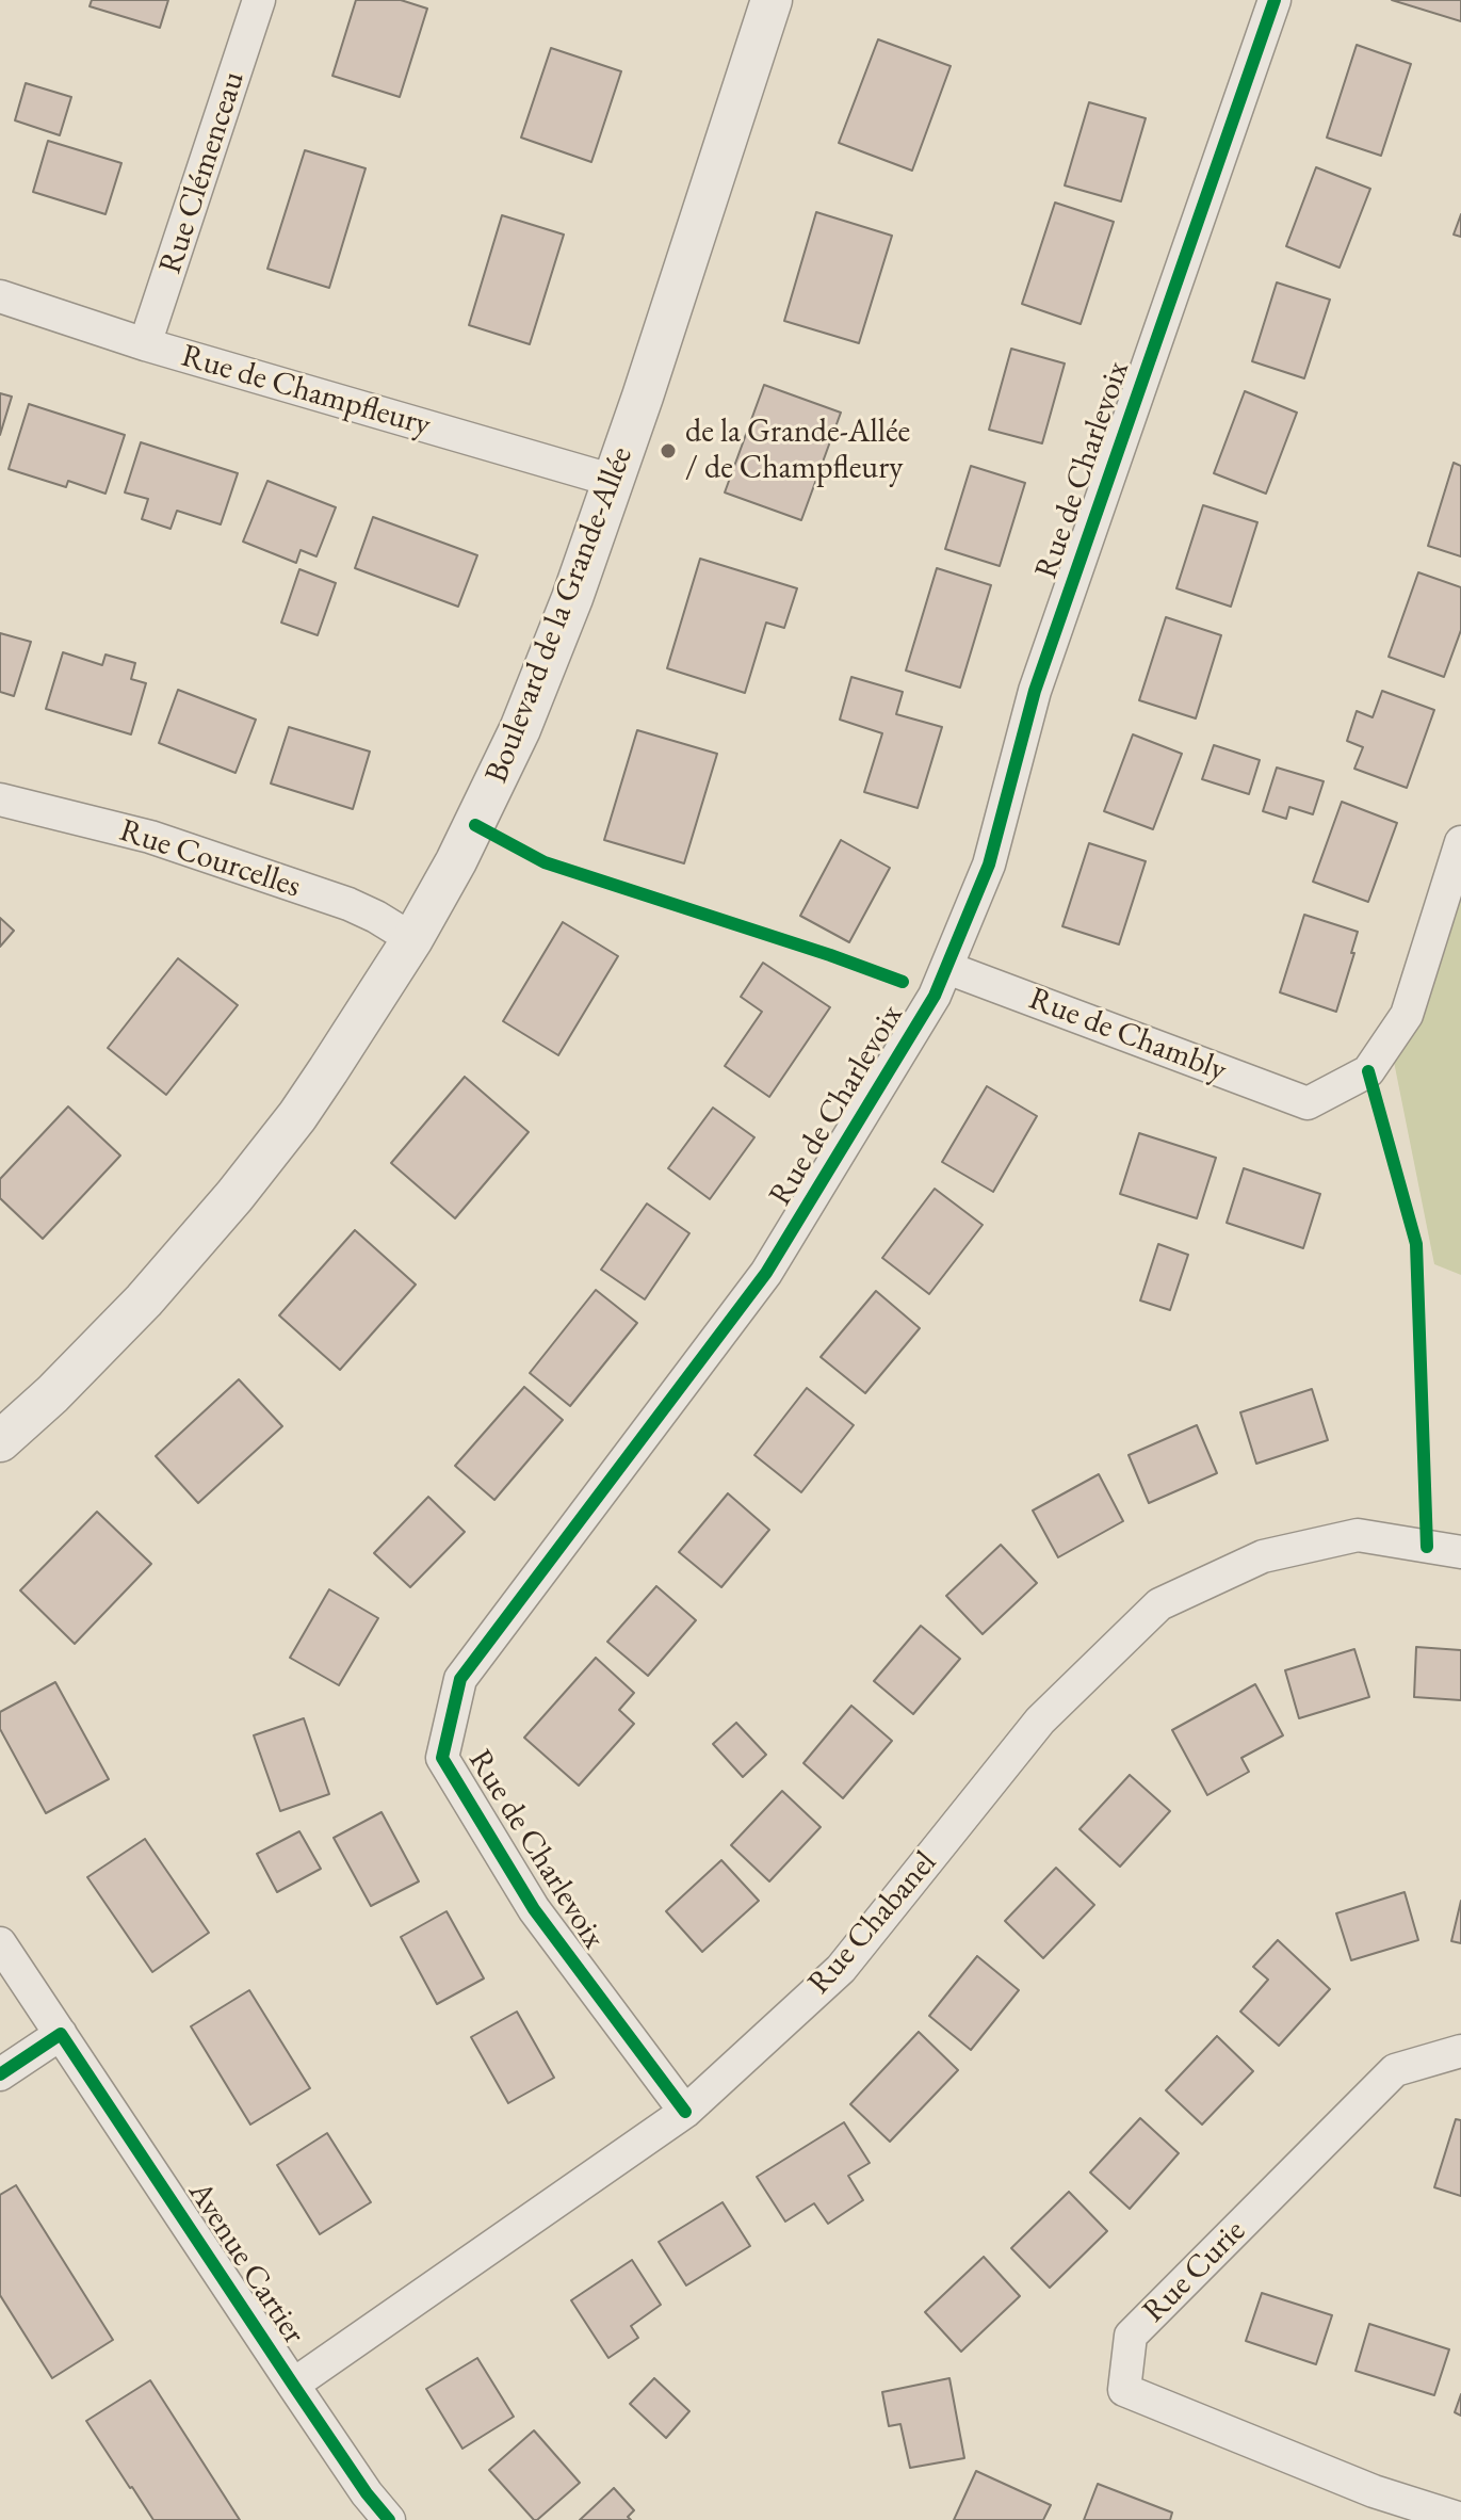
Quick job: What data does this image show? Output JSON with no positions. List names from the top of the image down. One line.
{"streets":{"street":["Rue Clémenceau","Rue de Champfleury","Rue de Charlevoix","Boulevard de la Grande-Allée","Rue Courcelles","Rue de Chambly","Rue Chabanel","Avenue Cartier","Rue Curie"]},"crossings":[["Rue Clémenceau","Rue de Champfleury"],["Rue de Champfleury","Boulevard de la Grande-Allée"],["Rue de Charlevoix","Rue de Chambly"],["Rue de Charlevoix","Rue Chabanel"],["Boulevard de la Grande-Allée","Rue Courcelles"],["Rue Chabanel","Avenue Cartier"]],"places":["de la Grande-Allée / de Champfleury"]}
